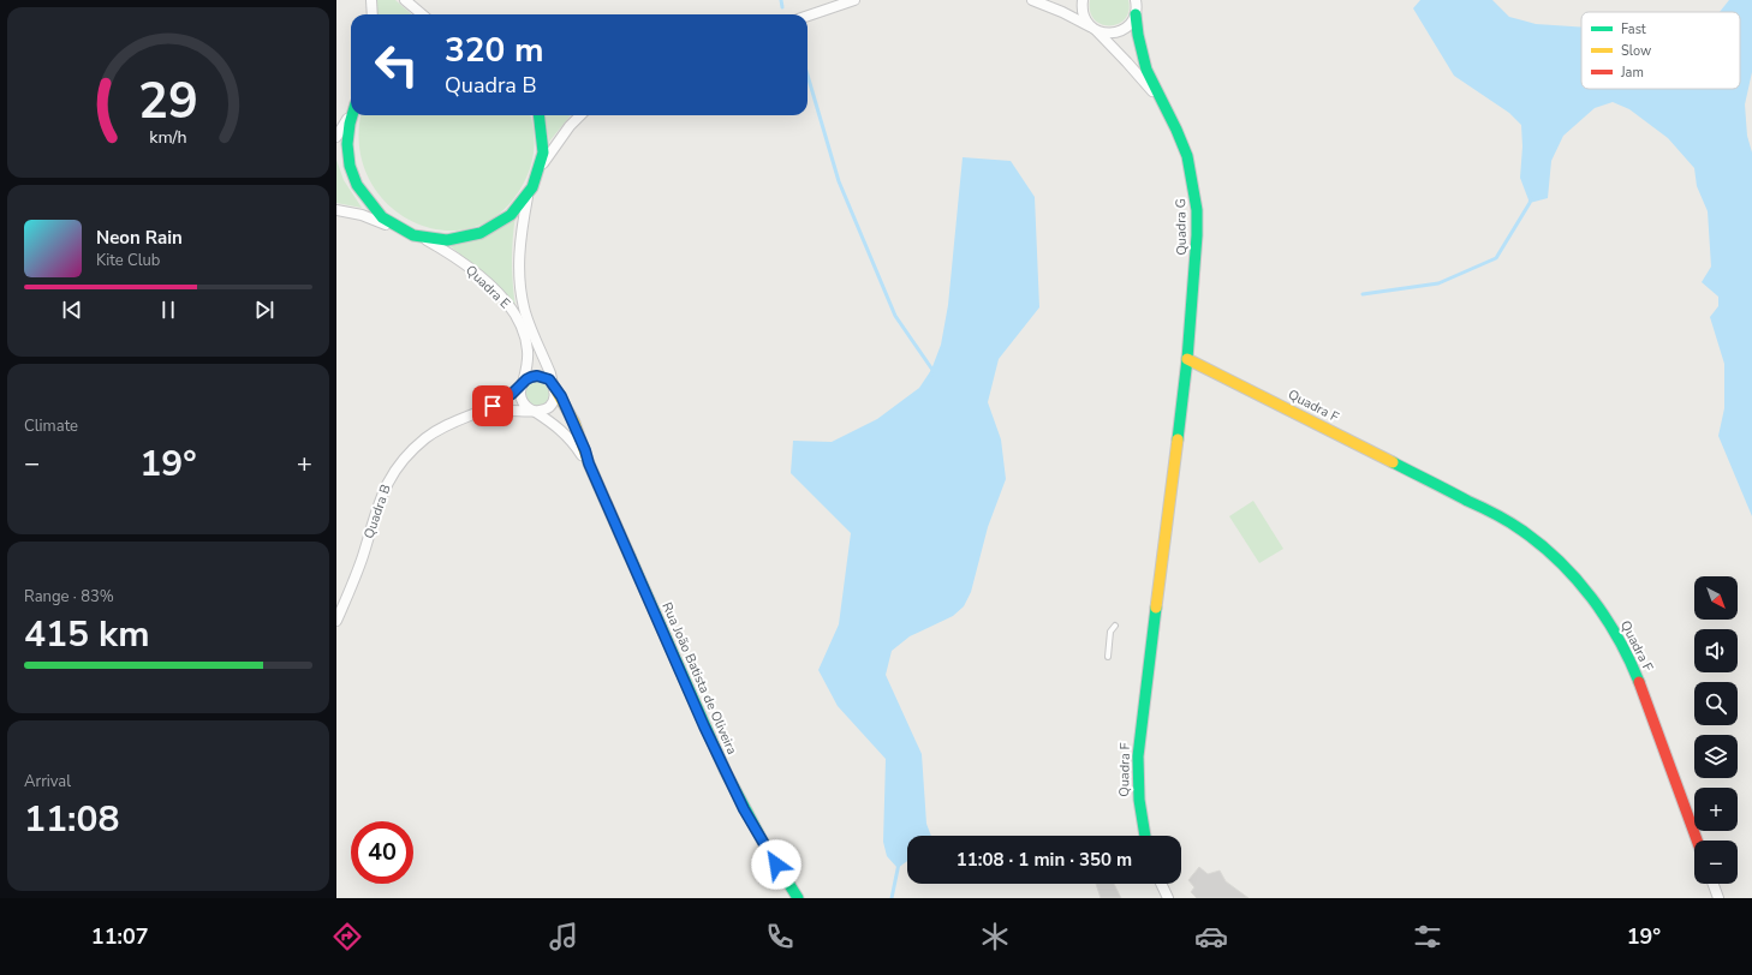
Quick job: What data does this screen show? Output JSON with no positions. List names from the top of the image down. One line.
{"streets":{"street":["Quadra G","Quadra E","Quadra F","Quadra B","Rua João Batista de Oliveira"]},"crossings":[["Quadra G","Quadra F"],["Quadra E","Quadra B"],["Quadra E","Rua João Batista de Oliveira"],["Quadra B","Rua João Batista de Oliveira"]],"legend":["Fast","Slow","Jam"],"north":"bottom right","page":{"turn":["320 m","Quadra B"],"song":["Neon Rain","Kite Club"],"tile":["Climate",["Range · 83%","415 km"],["Arrival","11:08"]],"heat":["−","19°","+"],"map_buttons":["+","−"],"limit":"40","trip":"11:08 · 1 min · 350 m","tabs":["11:07","19°"],"gauge":["29","km/h"]}}
